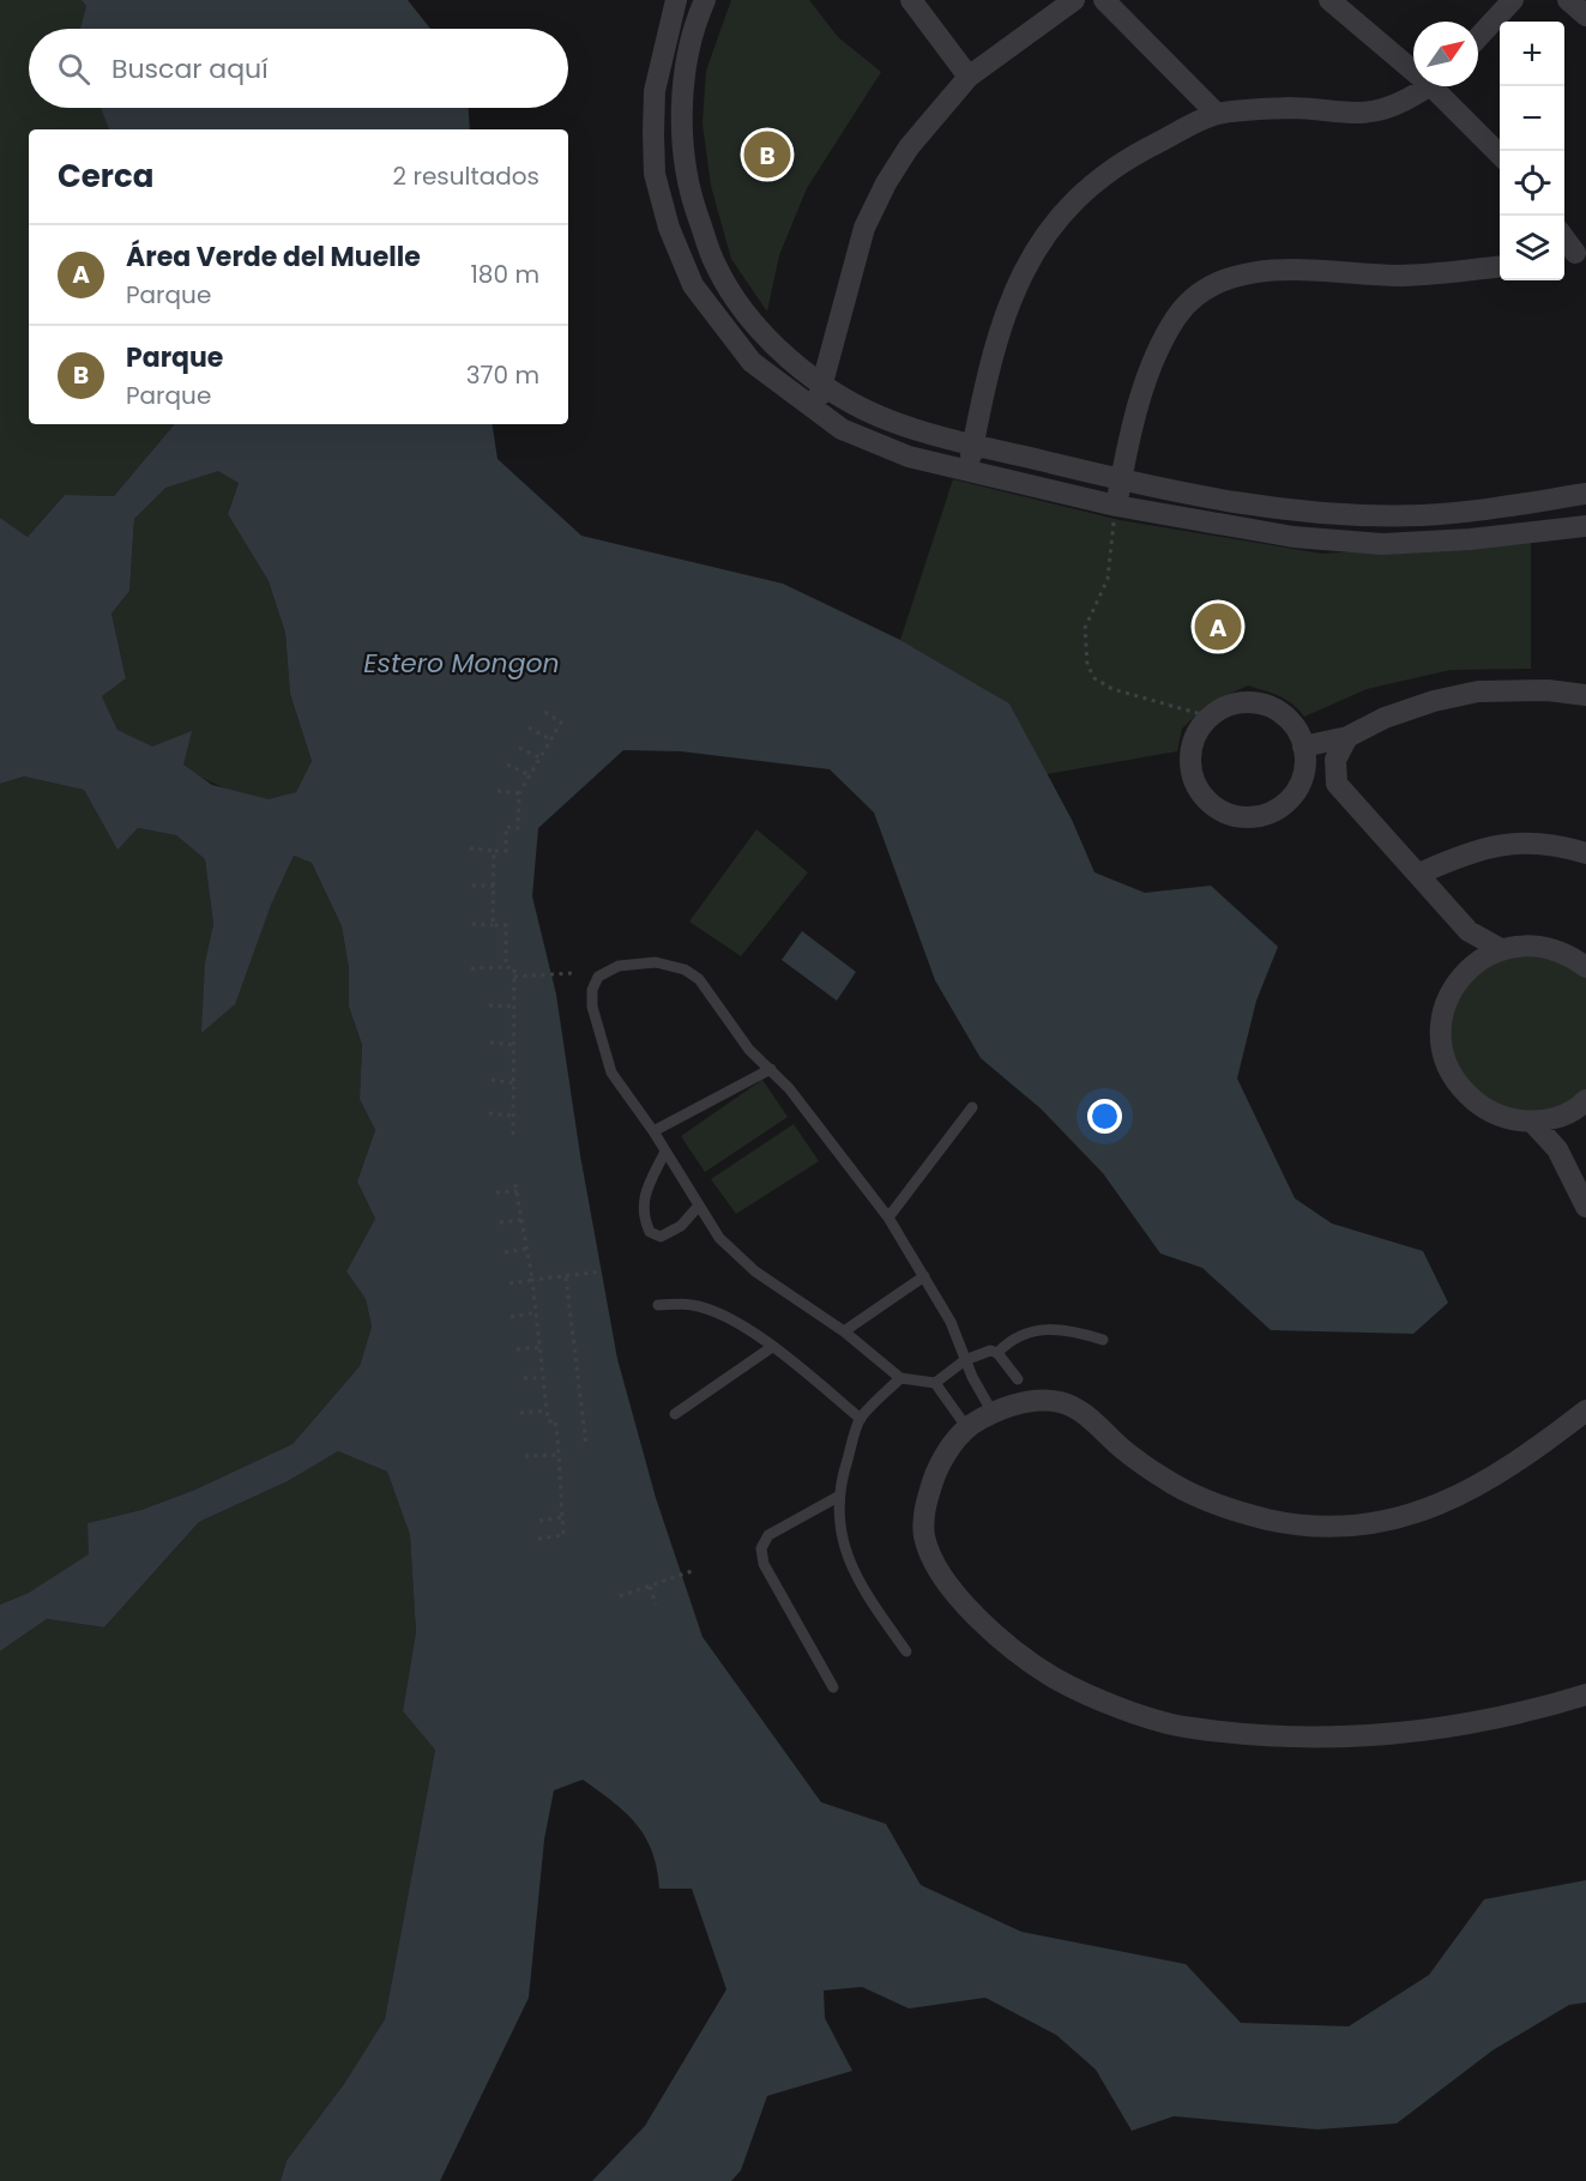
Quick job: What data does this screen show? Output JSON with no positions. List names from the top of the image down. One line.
{"water":["Estero Mongon"],"north":"top right","page":{"map_buttons":["+","−"],"search":"Buscar aquí","pins":["B","A"],"heading":["Cerca","2 resultados"],"list":[{"mark":"A","name":"Área Verde del Muelle","note":"Parque","value":"180 m"},{"mark":"B","name":"Parque","note":"Parque","value":"370 m"}]}}
